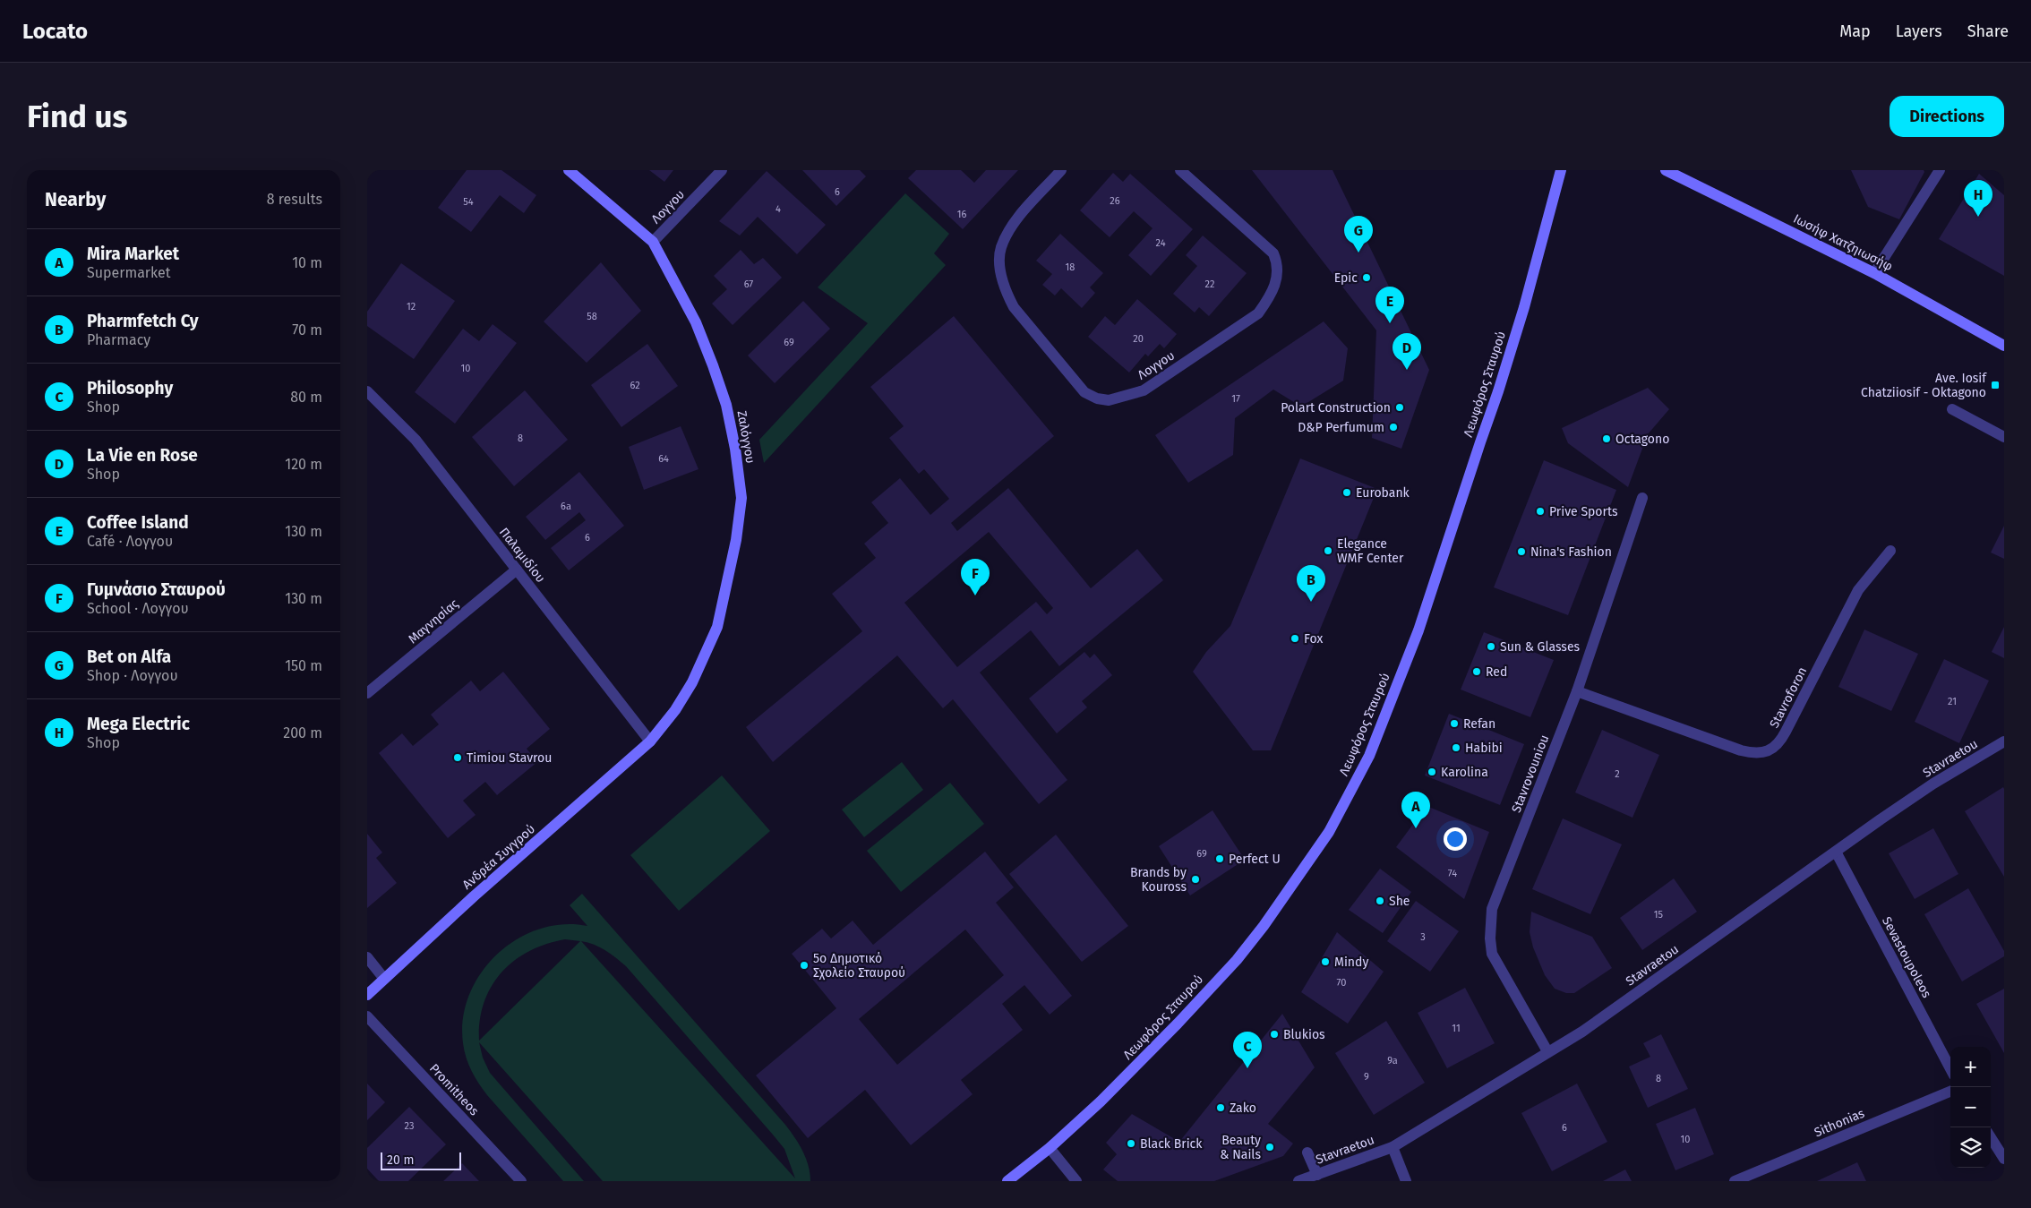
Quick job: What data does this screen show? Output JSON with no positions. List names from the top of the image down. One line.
{"streets":{"main road":["Ιωσήφ Χατζηιωσήφ","Λεωφόρος Σταυρού","Ζαλόγγου","Ανδρέα Συγγρού"],"street":["Λογγου","Παλαμιδίου","Μαγνησίας","Stavroforon","Stavraetou","Stavrovouniou","Sevastoupoleos","Promitheos","Sithonias"]},"crossings":[["Λογγου","Ζαλόγγου"],["Ζαλόγγου","Παλαμιδίου"],["Ζαλόγγου","Ανδρέα Συγγρού"],["Παλαμιδίου","Μαγνησίας"],["Παλαμιδίου","Ανδρέα Συγγρού"],["Stavroforon","Stavrovouniou"],["Stavraetou","Stavrovouniou"],["Stavraetou","Sevastoupoleos"]],"places":{"other":["Epic","Polart Construction","D&P Perfumum","Octagono","Eurobank","Prive Sports","Elegance WMF Center","Nina's Fashion","Fox","Sun & Glasses","Red","Refan","Habibi","Timiou Stavrou","Karolina","Perfect U","Brands by Kouross","She","Mindy","5ο Δημοτικό Σχολείο Σταυρού","Blukios","Zako","Black Brick","Beauty & Nails"],"transit":["Ave. Iosif Chatziiosif - Oktagono"]},"house_numbers":["6","26","54","4","16","24","18","67","22","12","58","20","69","10","62","17","8","64","6a","6","21","2","69","74","15","3","70","11","9a","9","8","23","6","10"],"scale_bar":"20 m","page":{"header":"Locato","nav":["Map","Layers","Share"],"buttons":"Directions","title":"Find us","heading":["Nearby","8 results"],"pins":["H","G","E","D","F","B","A","C"],"list":[{"mark":"A","name":"Mira Market","note":"Supermarket","value":"10 m"},{"mark":"B","name":"Pharmfetch Cy","note":"Pharmacy","value":"70 m"},{"mark":"C","name":"Philosophy","note":"Shop","value":"80 m"},{"mark":"D","name":"La Vie en Rose","note":"Shop","value":"120 m"},{"mark":"E","name":"Coffee Island","note":"Café · Λογγου","value":"130 m"},{"mark":"F","name":"Γυμνάσιο Σταυρού","note":"School · Λογγου","value":"130 m"},{"mark":"G","name":"Bet on Alfa","note":"Shop · Λογγου","value":"150 m"},{"mark":"H","name":"Mega Electric","note":"Shop","value":"200 m"}],"map_buttons":["+","−"],"scale":"20 m"}}
